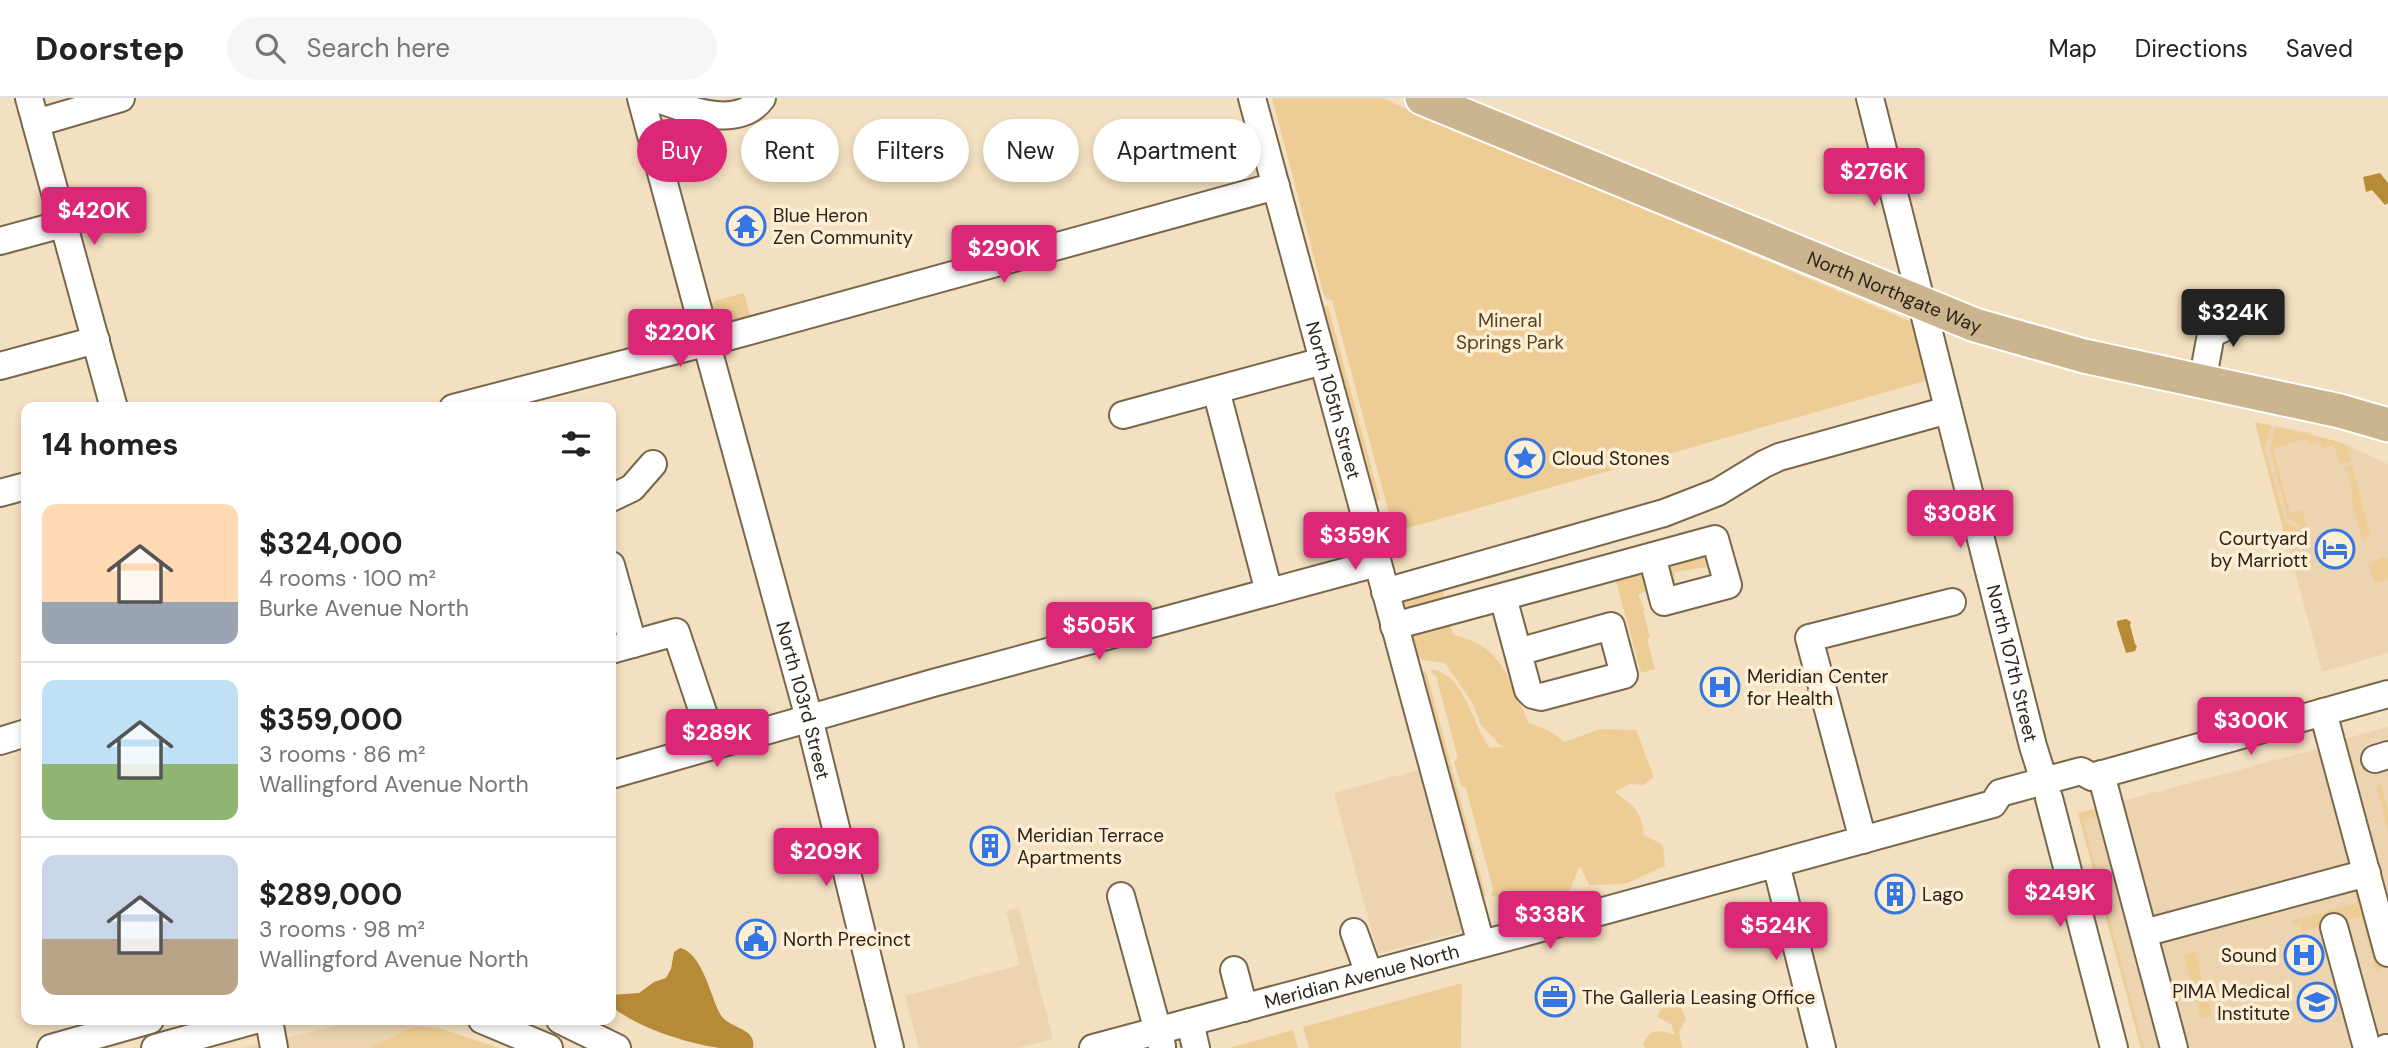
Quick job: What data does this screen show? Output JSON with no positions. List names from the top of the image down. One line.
{"streets":{"main road":["North Northgate Way"],"street":["North 105th Street","North 107th Street","North 103rd Street","Meridian Avenue North"]},"crossings":[["North Northgate Way","North 107th Street"],["North 105th Street","Meridian Avenue North"],["North 107th Street","Meridian Avenue North"]],"parks":["Mineral Springs Park"],"places":{"temple":["Blue Heron Zen Community"],"place":["Cloud Stones"],"hotel":["Courtyard by Marriott"],"hospital":["Meridian Center for Health","Sound"],"building":["Meridian Terrace Apartments","Lago"],"public building":["North Precinct"],"office":["The Galleria Leasing Office"],"school or university":["PIMA Medical Institute"]},"page":{"header":"Doorstep","search":"Search here","nav":["Map","Directions","Saved"],"chip":["Buy","Rent","Filters","New","Apartment"],"price":["$276K","$420K","$290K","$324K","$220K","$308K","$359K","$505K","$300K","$289K","$209K","$249K","$338K","$524K"],"heading":"14 homes","list":[{"name":"$324,000","note":"4 rooms · 100 m² · Burke Avenue North"},{"name":"$359,000","note":"3 rooms · 86 m² · Wallingford Avenue North"},{"name":"$289,000","note":"3 rooms · 98 m² · Wallingford Avenue North"}]}}
